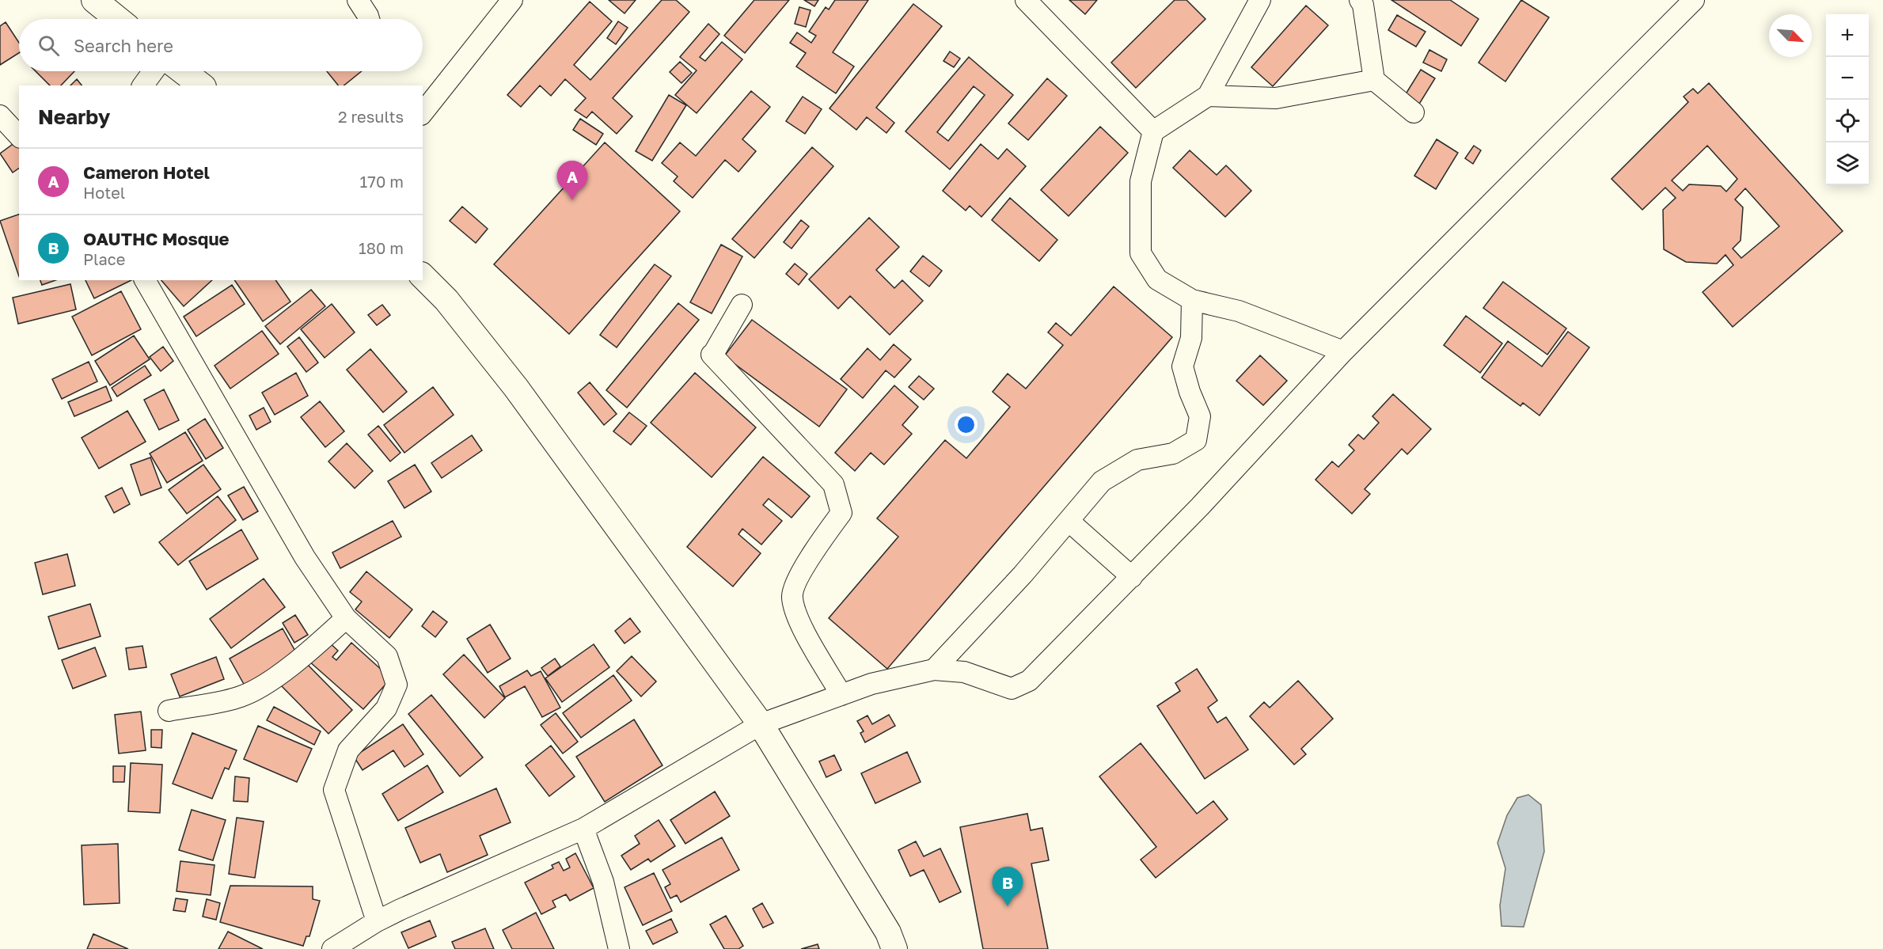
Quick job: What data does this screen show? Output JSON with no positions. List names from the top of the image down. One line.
{"north":"bottom right","page":{"map_buttons":["+","−"],"search":"Search here","heading":["Nearby","2 results"],"list":[{"mark":"A","name":"Cameron Hotel","note":"Hotel","value":"170 m"},{"mark":"B","name":"OAUTHC Mosque","note":"Place","value":"180 m"}],"pins":["A","B"]}}
